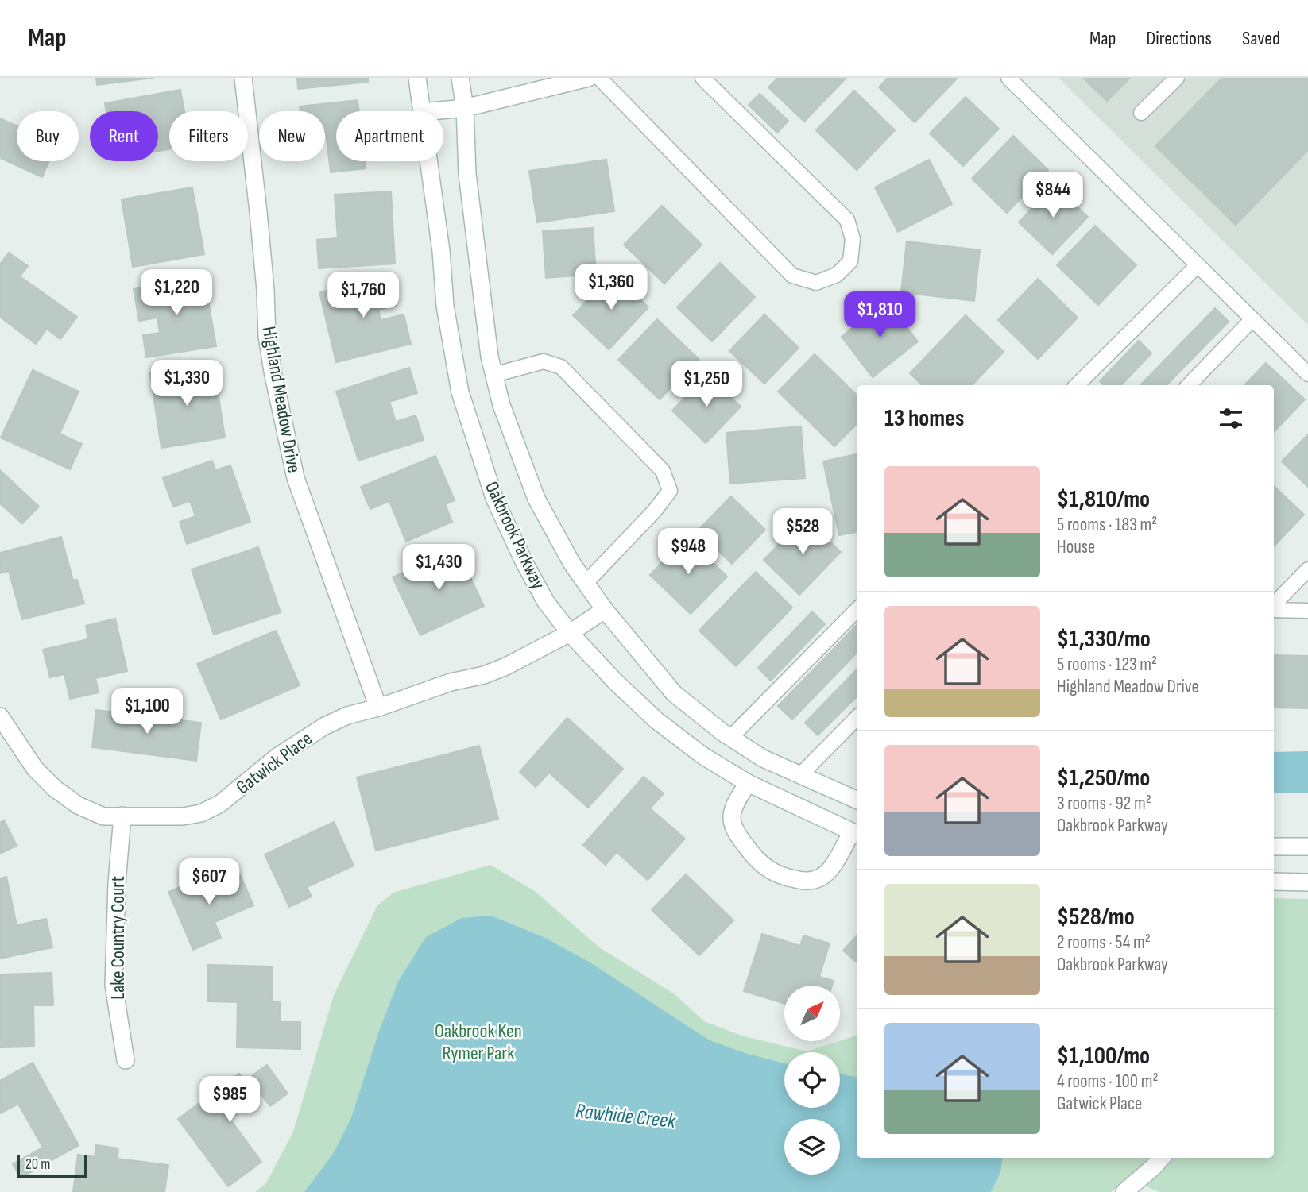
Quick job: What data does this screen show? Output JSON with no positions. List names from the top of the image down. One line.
{"streets":{"street":["Highland Meadow Drive","Oakbrook Parkway","Gatwick Place","Lake Country Court"]},"crossings":[["Highland Meadow Drive","Gatwick Place"],["Oakbrook Parkway","Gatwick Place"],["Gatwick Place","Lake Country Court"]],"water":["Rawhide Creek"],"parks":["Oakbrook Ken Rymer Park"],"scale_bar":"20 m","north":"top right","page":{"header":"Map","nav":["Map","Directions","Saved"],"chip":["Buy","Rent","Filters","New","Apartment"],"price":["$844","$1,360","$1,220","$1,760","$1,810","$1,330","$1,250","$528","$948","$1,430","$1,100","$607","$985"],"heading":"13 homes","list":[{"name":"$1,810/mo","note":"5 rooms · 183 m² · House"},{"name":"$1,330/mo","note":"5 rooms · 123 m² · Highland Meadow Drive"},{"name":"$1,250/mo","note":"3 rooms · 92 m² · Oakbrook Parkway"},{"name":"$528/mo","note":"2 rooms · 54 m² · Oakbrook Parkway"},{"name":"$1,100/mo","note":"4 rooms · 100 m² · Gatwick Place"}],"scale":"20 m"}}
